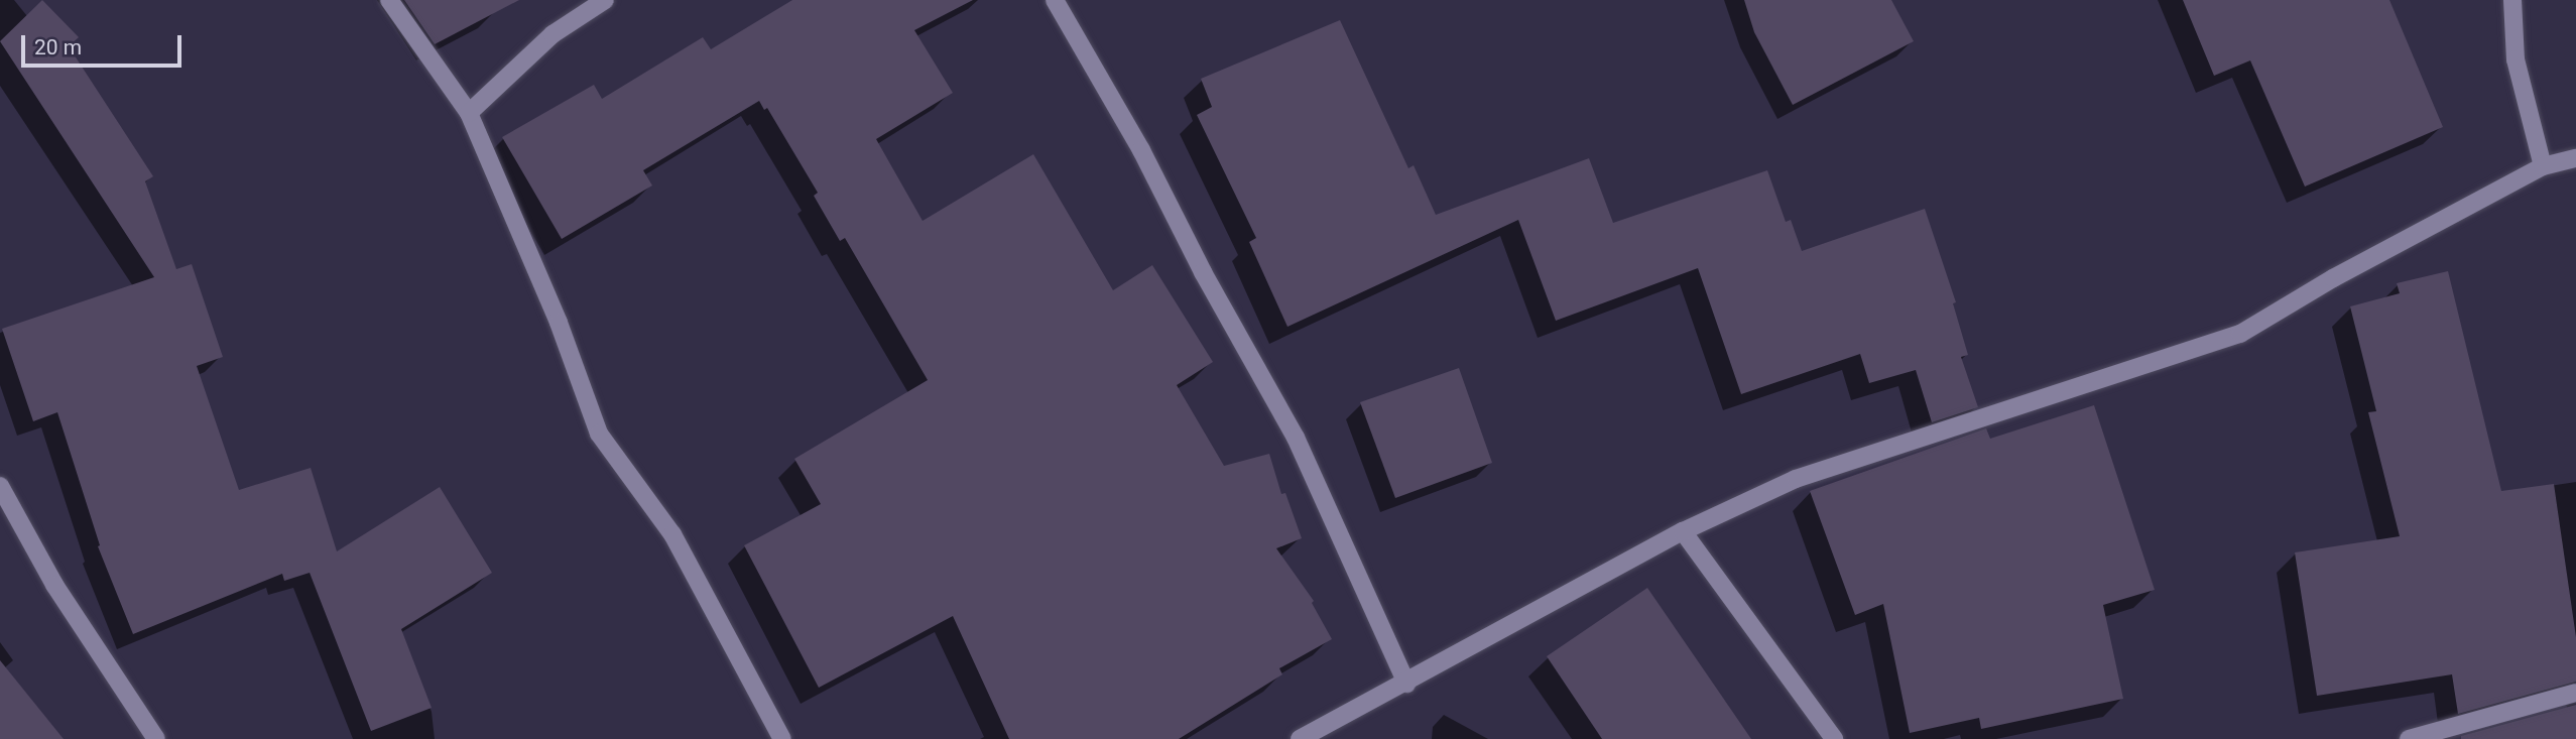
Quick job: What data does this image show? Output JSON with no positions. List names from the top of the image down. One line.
{"scale_bar":"20 m"}
